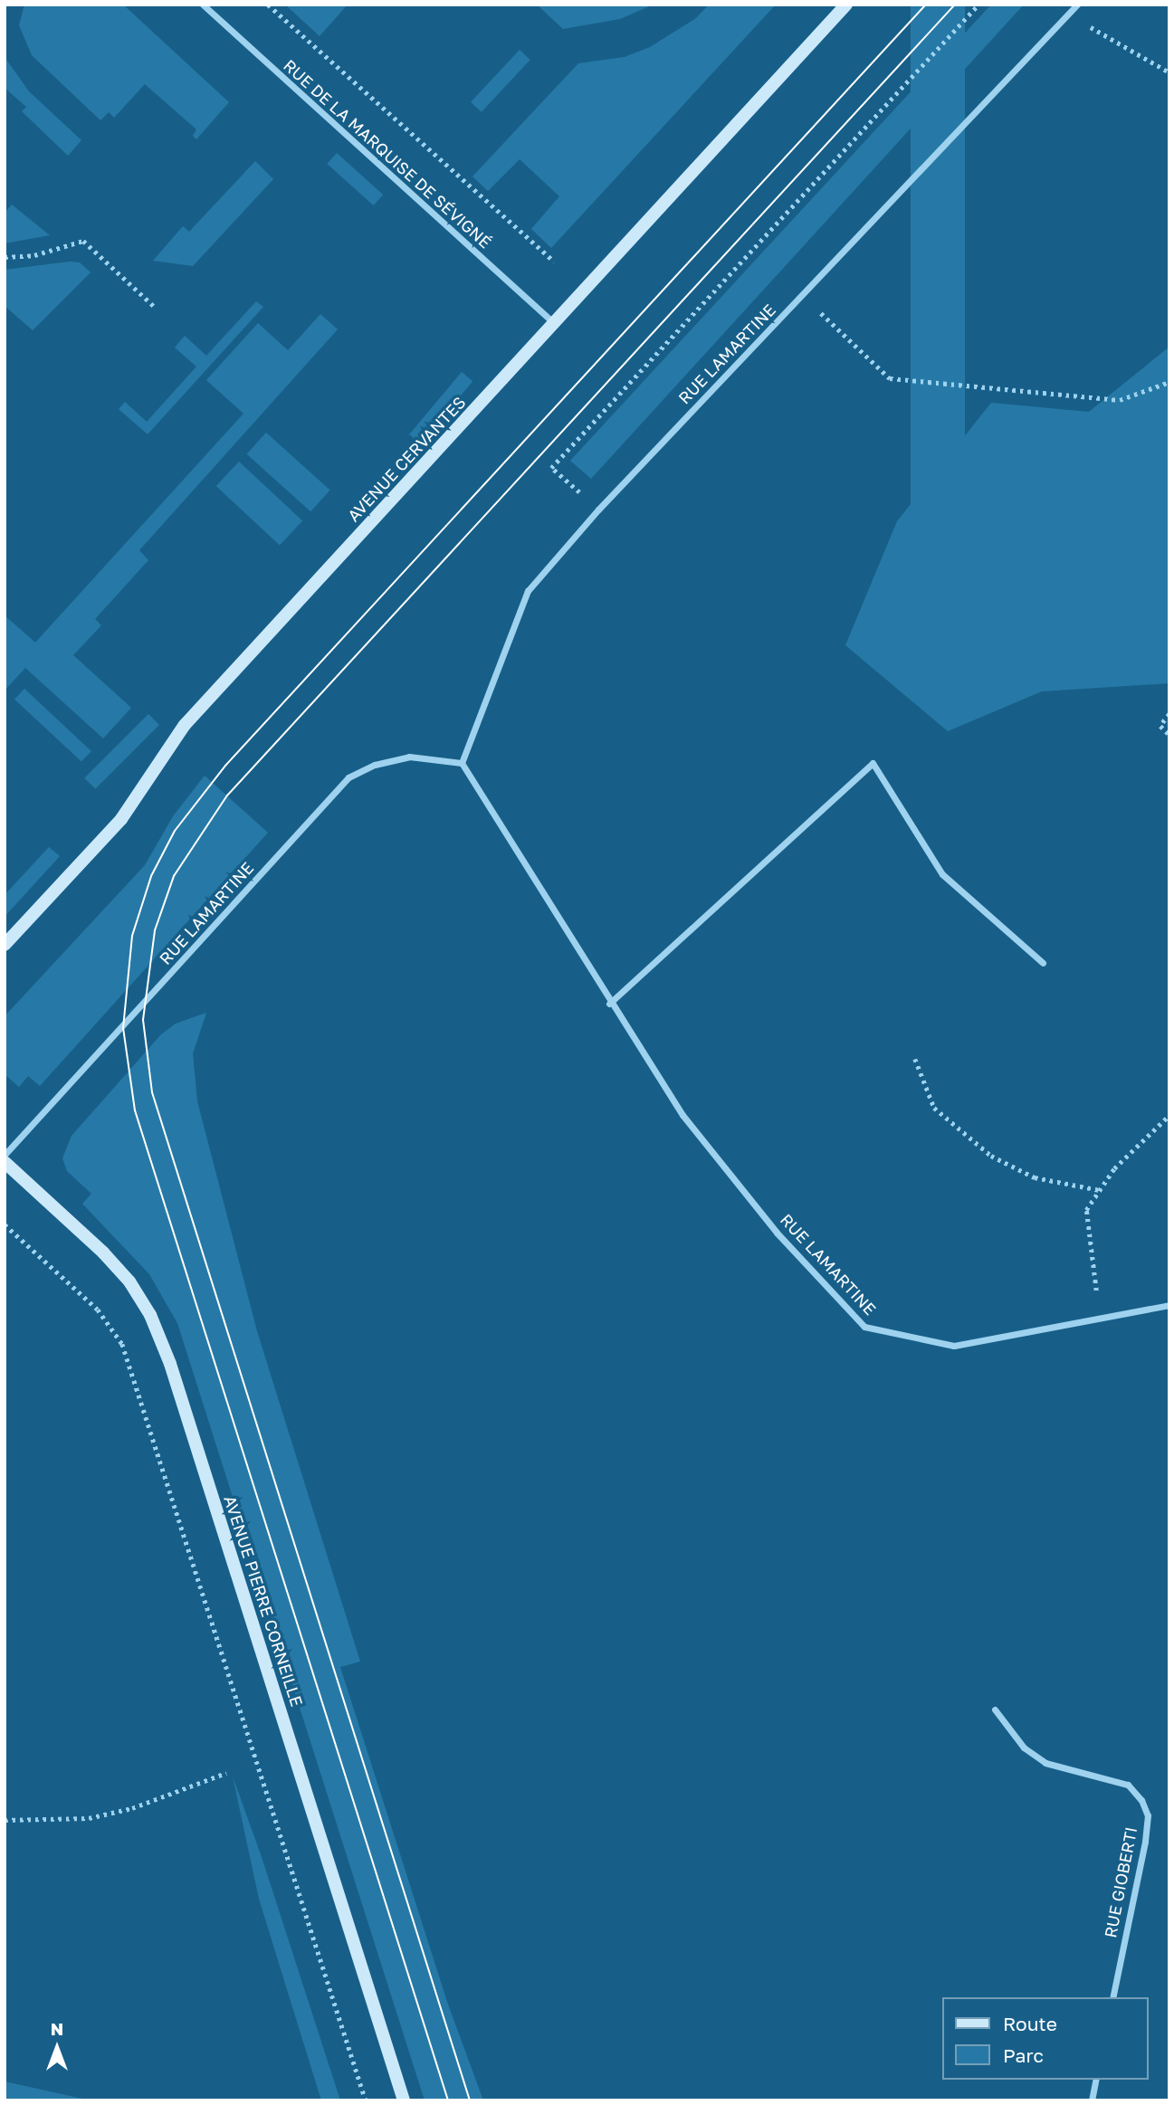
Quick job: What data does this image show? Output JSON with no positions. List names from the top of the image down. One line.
{"streets":{"street":["RUE DE LA MARQUISE DE SÉVIGNÉ","RUE LAMARTINE","AVENUE CERVANTES","AVENUE PIERRE CORNEILLE","RUE GIOBERTI"]},"crossings":[["RUE DE LA MARQUISE DE SÉVIGNÉ","AVENUE CERVANTES"]],"legend":["Route","Parc"],"north":"top"}
